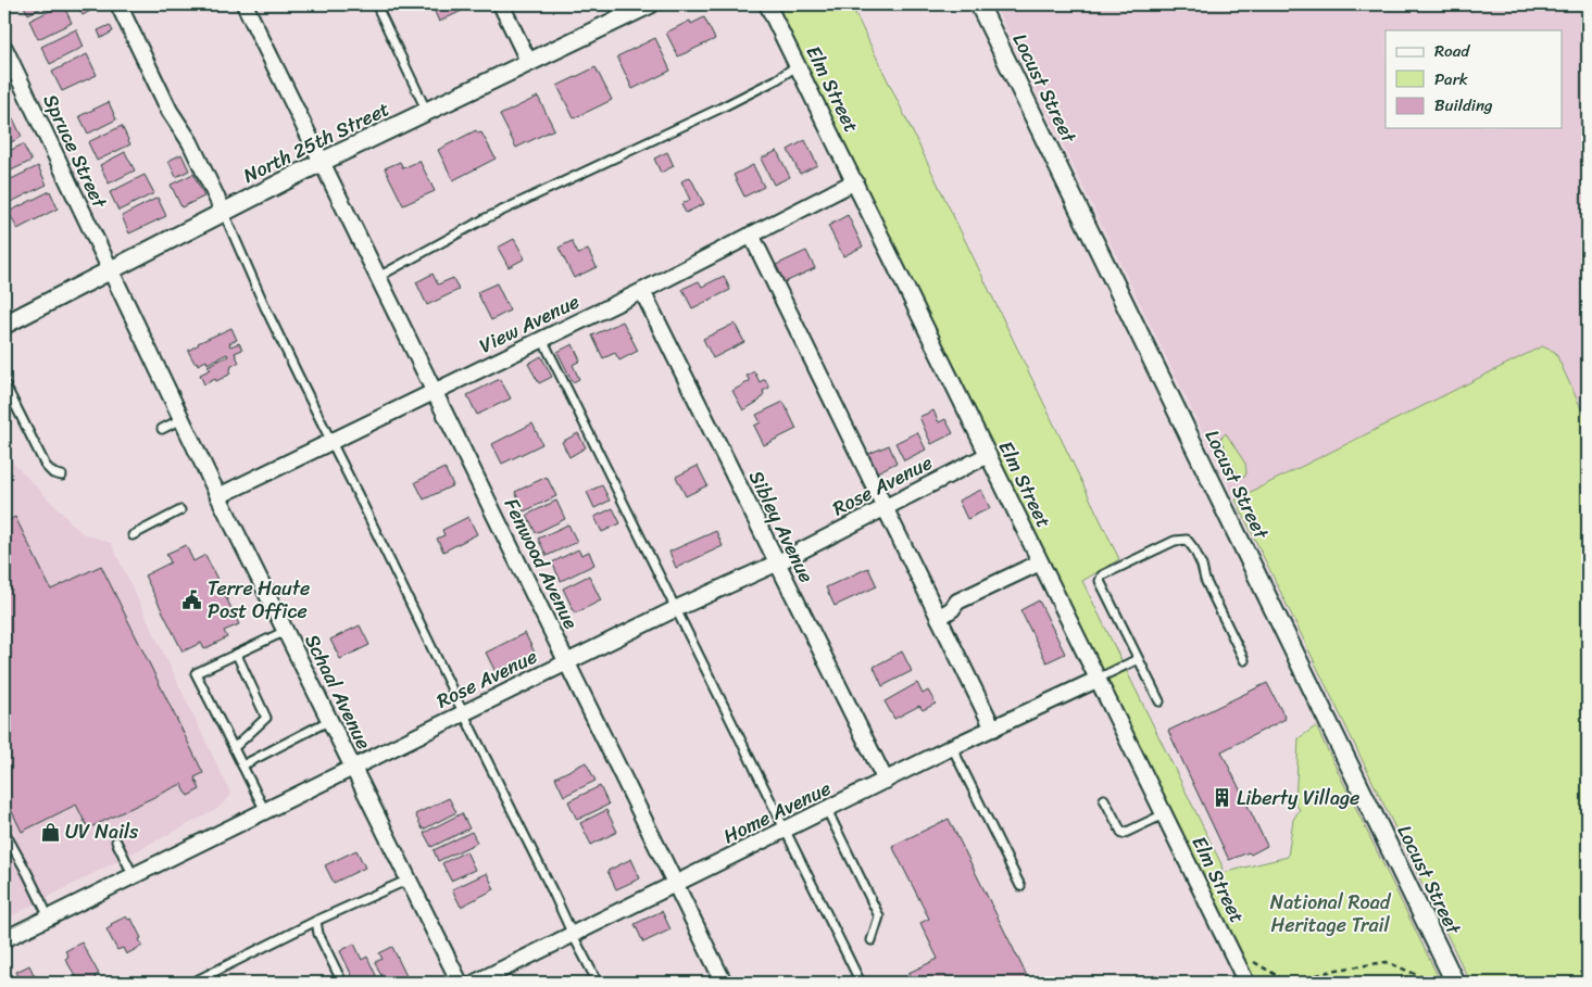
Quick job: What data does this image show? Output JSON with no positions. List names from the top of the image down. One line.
{"streets":{"street":["Locust Street","Elm Street","North 25th Street","Spruce Street","View Avenue","Rose Avenue","Sibley Avenue","Fenwood Avenue","Schaal Avenue","Home Avenue"]},"crossings":[["Elm Street","View Avenue"],["Elm Street","Rose Avenue"],["Elm Street","Home Avenue"],["North 25th Street","Spruce Street"],["North 25th Street","Fenwood Avenue"],["North 25th Street","Schaal Avenue"],["Spruce Street","Schaal Avenue"],["View Avenue","Sibley Avenue"],["View Avenue","Fenwood Avenue"],["View Avenue","Schaal Avenue"],["Rose Avenue","Sibley Avenue"],["Rose Avenue","Fenwood Avenue"],["Rose Avenue","Schaal Avenue"],["Sibley Avenue","Home Avenue"],["Fenwood Avenue","Home Avenue"]],"parks":["National Road Heritage Trail"],"places":{"public building":["Terre Haute Post Office"],"building":["Liberty Village"],"shop":["UV Nails"]},"legend":["Road","Park","Building"]}
